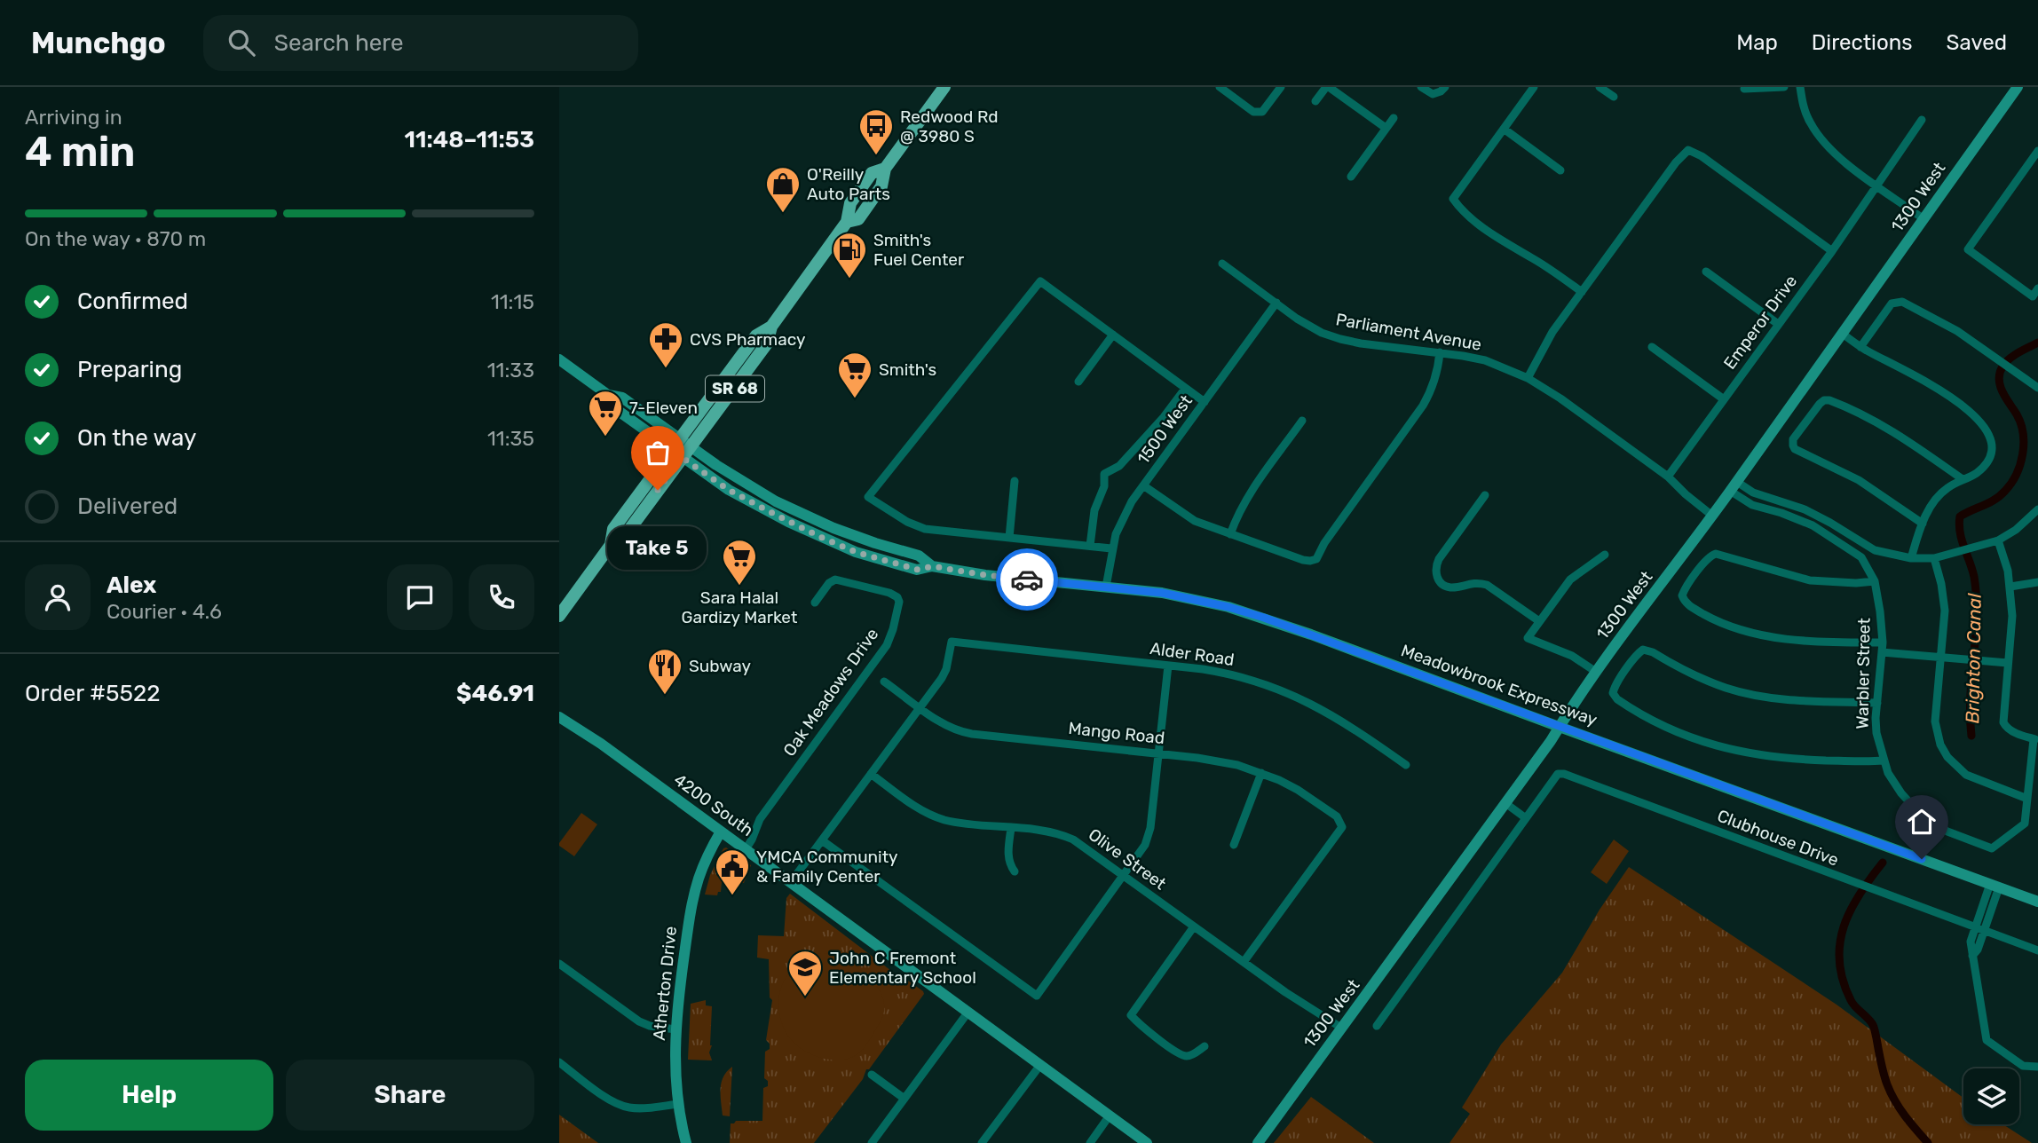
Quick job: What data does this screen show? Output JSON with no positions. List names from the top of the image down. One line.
{"streets":{"main road":["SR 68"],"street":["1300 West","Emperor Drive","Parliament Avenue","1500 West","Alder Road","Warbler Street","Meadowbrook Expressway","Oak Meadows Drive","Mango Road","4200 South","Clubhouse Drive","Olive Street","Atherton Drive"]},"crossings":[["1300 West","Parliament Avenue"],["1300 West","Warbler Street"],["1300 West","Meadowbrook Expressway"],["1300 West","Olive Street"],["Emperor Drive","Parliament Avenue"],["Parliament Avenue","1500 West"],["SR 68","Meadowbrook Expressway"],["1500 West","Meadowbrook Expressway"],["Alder Road","Mango Road"],["Oak Meadows Drive","4200 South"],["Mango Road","Olive Street"],["4200 South","Atherton Drive"]],"water":["Brighton Canal"],"places":{"bus stop":["Redwood Rd @ 3980 S"],"shop":["O'Reilly Auto Parts"],"fuel station":["Smith's Fuel Center"],"pharmacy":["CVS Pharmacy"],"supermarket":["Smith's","7-Eleven","Sara Halal Gardizy Market"],"other":["Take 5"],"restaurant":["Subway"],"public building":["YMCA Community & Family Center"],"school or university":["John C Fremont Elementary School"]},"page":{"header":"Munchgo","search":"Search here","nav":["Map","Directions","Saved"],"heading":["4 min","Arriving in","11:48–11:53"],"panel":["Alex","Courier · 4.6","Order #5522","$46.91"],"bar":"On the way · 870 m","list":[["Confirmed","11:15"],["Preparing","11:33"],["On the way","11:35"],"Delivered"],"bubble":"Take 5","buttons":["Help","Share"]}}
